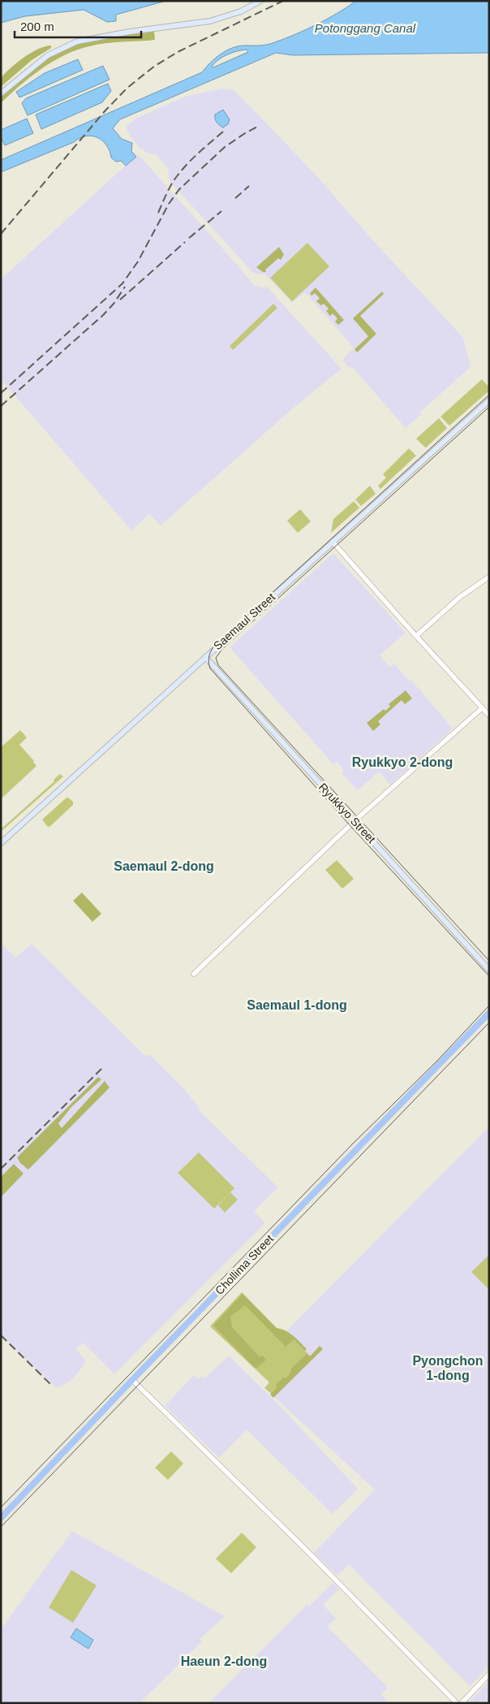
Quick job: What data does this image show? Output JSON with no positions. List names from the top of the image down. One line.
{"streets":{"highway":["Chollima Street"],"main road":["Saemaul Street","Ryukkyo Street"]},"crossings":[["Saemaul Street","Ryukkyo Street"]],"districts":["Ryukkyo 2-dong","Saemaul 2-dong","Saemaul 1-dong","Pyongchon 1-dong","Haeun 2-dong"],"water":["Potonggang Canal"],"scale_bar":"200 m"}
